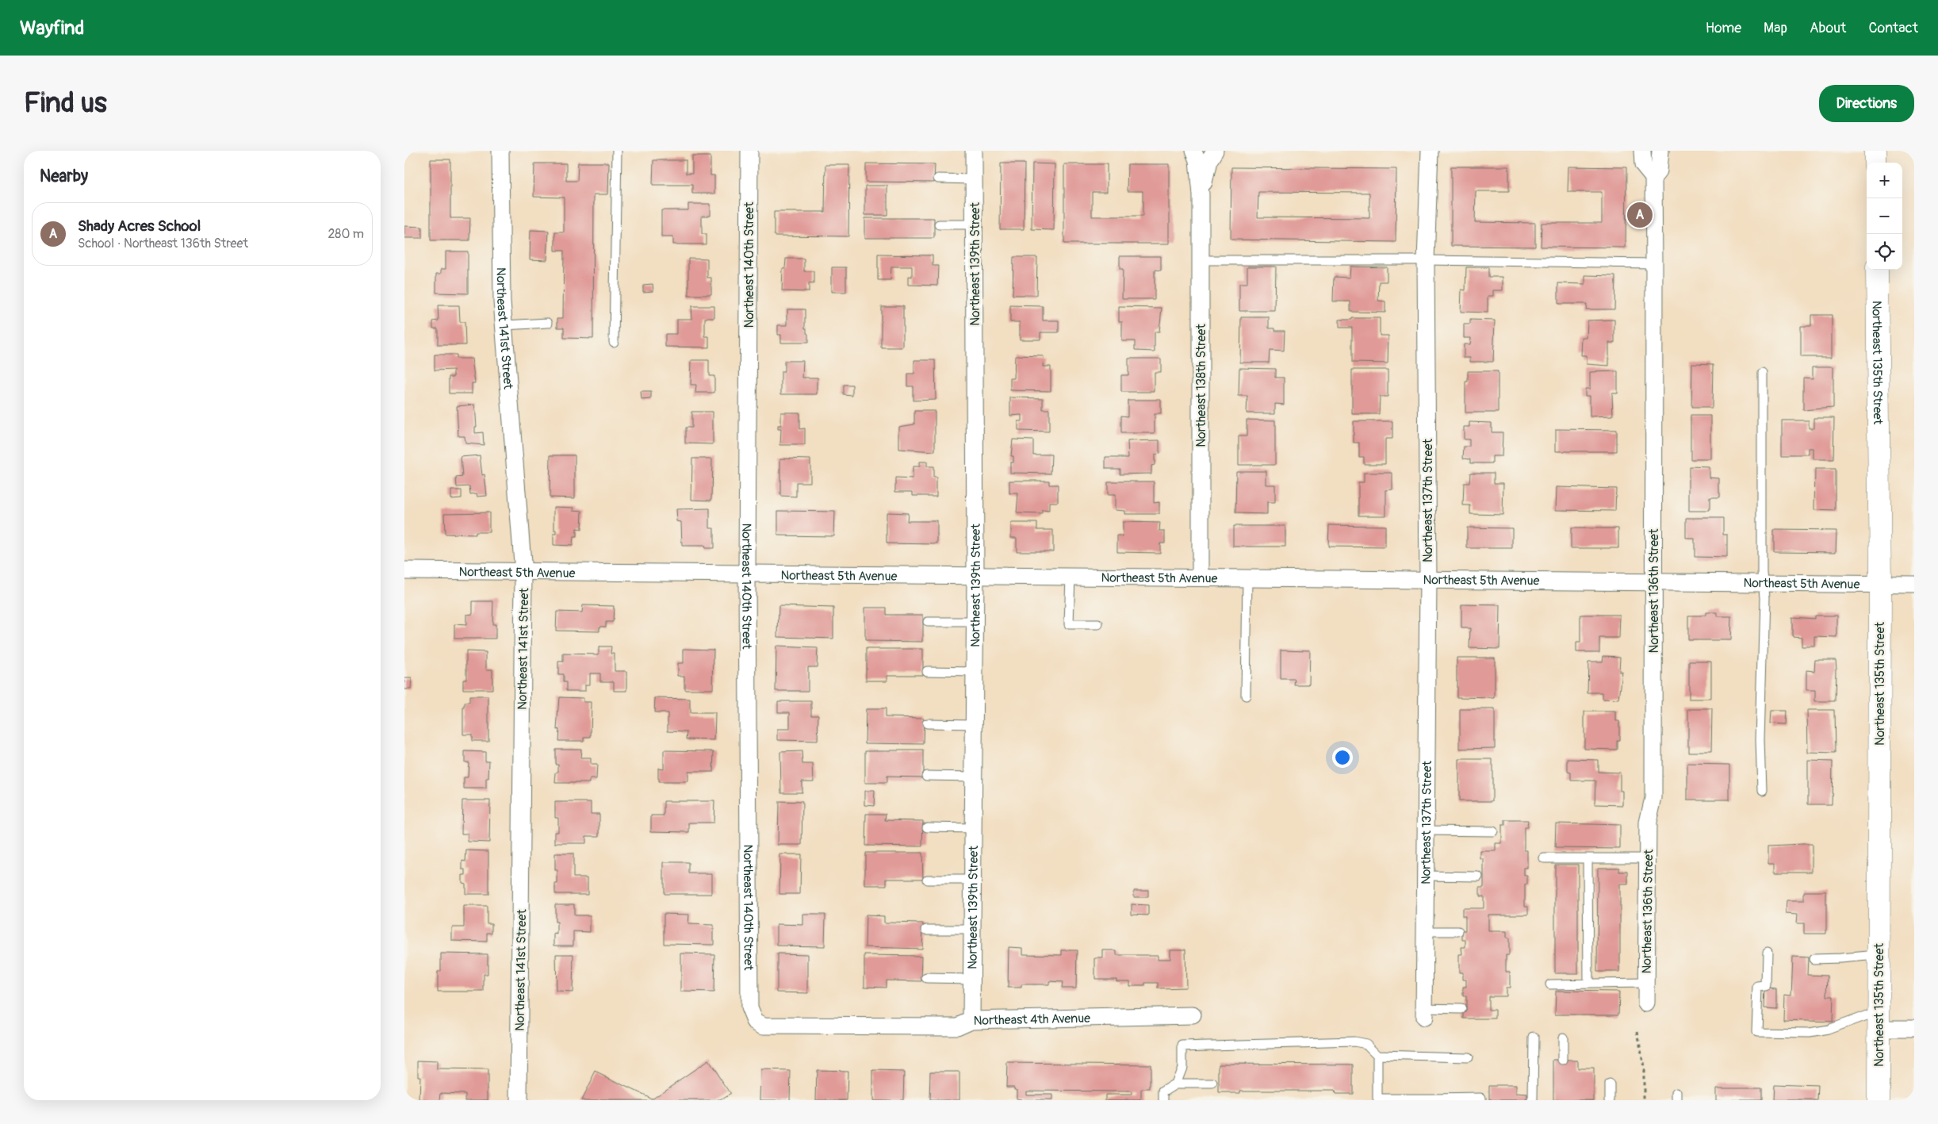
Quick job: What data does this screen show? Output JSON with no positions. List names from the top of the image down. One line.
{"streets":{"main road":["Northeast 135th Street"],"street":["Northeast 139th Street","Northeast 140th Street","Northeast 141st Street","Northeast 138th Street","Northeast 137th Street","Northeast 5th Avenue","Northeast 136th Street","Northeast 4th Avenue"]},"crossings":[["Northeast 139th Street","Northeast 5th Avenue"],["Northeast 139th Street","Northeast 4th Avenue"],["Northeast 140th Street","Northeast 5th Avenue"],["Northeast 140th Street","Northeast 4th Avenue"],["Northeast 141st Street","Northeast 5th Avenue"],["Northeast 135th Street","Northeast 5th Avenue"],["Northeast 138th Street","Northeast 5th Avenue"],["Northeast 137th Street","Northeast 5th Avenue"],["Northeast 5th Avenue","Northeast 136th Street"]],"page":{"header":"Wayfind","nav":["Home","Map","About","Contact"],"buttons":"Directions","title":"Find us","heading":"Nearby","map_buttons":["+","−"],"pins":"A","list":[{"mark":"A","name":"Shady Acres School","note":"School · Northeast 136th Street","value":"280 m"}]}}
